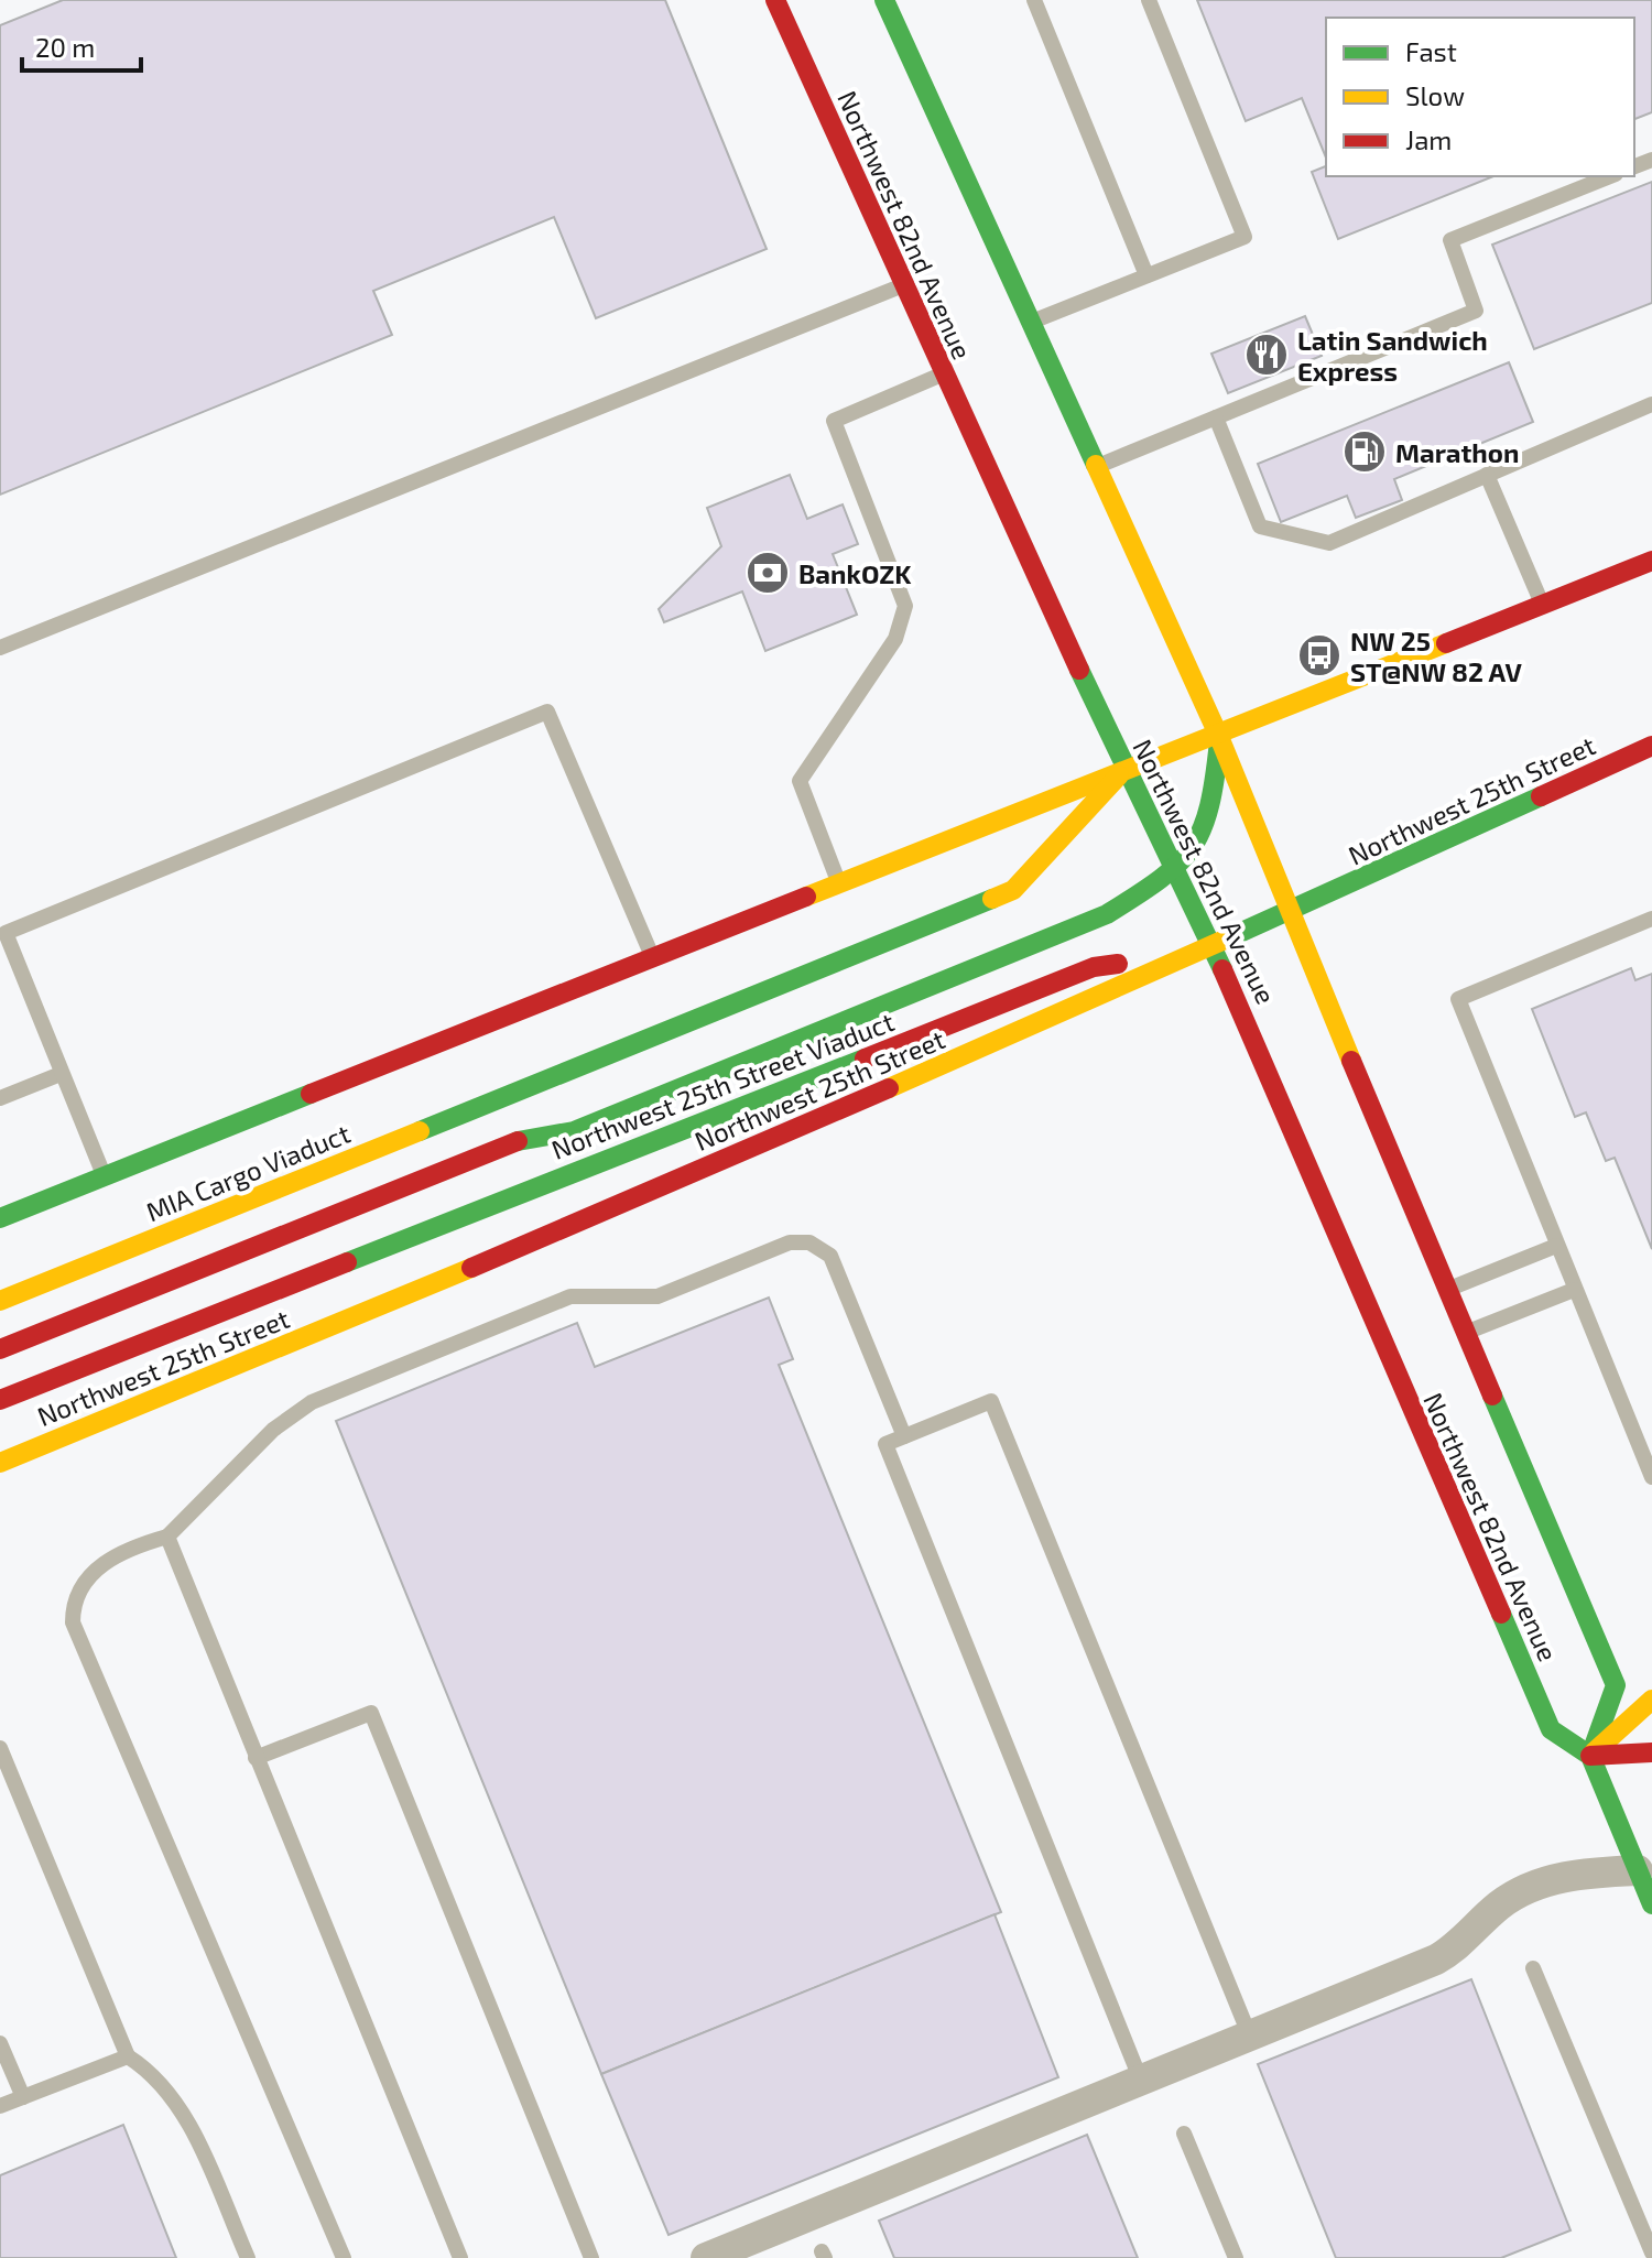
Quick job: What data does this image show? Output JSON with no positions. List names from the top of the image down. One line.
{"streets":{"main road":["Northwest 82nd Avenue","Northwest 25th Street","Northwest 25th Street Viaduct","MIA Cargo Viaduct"]},"crossings":[["Northwest 82nd Avenue","Northwest 25th Street"],["Northwest 82nd Avenue","Northwest 25th Street Viaduct"],["Northwest 82nd Avenue","MIA Cargo Viaduct"],["Northwest 25th Street","Northwest 25th Street Viaduct"]],"places":{"restaurant":["Latin Sandwich Express"],"fuel station":["Marathon"],"bank":["BankOZK"],"bus stop":["NW 25 ST@NW 82 AV"]},"legend":["Fast","Slow","Jam"],"scale_bar":"20 m"}
